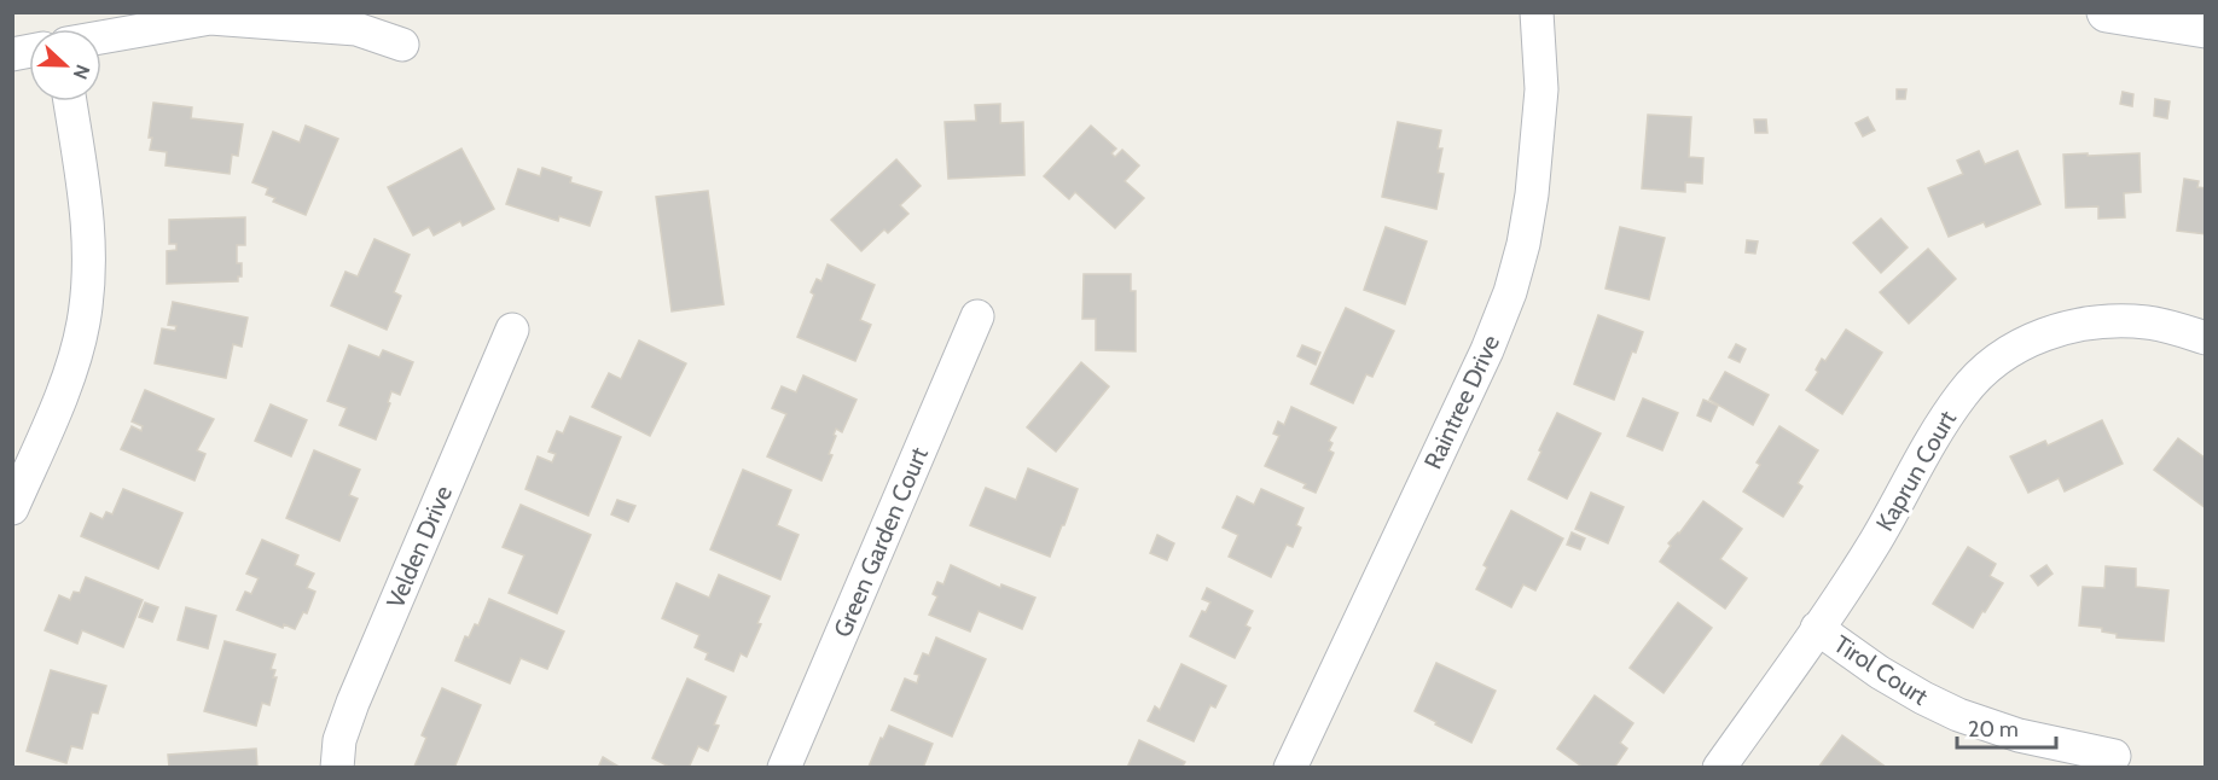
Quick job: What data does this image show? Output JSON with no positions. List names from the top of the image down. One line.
{"streets":{"street":["Raintree Drive","Kaprun Court","Green Garden Court","Velden Drive","Tirol Court"]},"crossings":[["Kaprun Court","Tirol Court"]],"scale_bar":"20 m","north":"right"}
